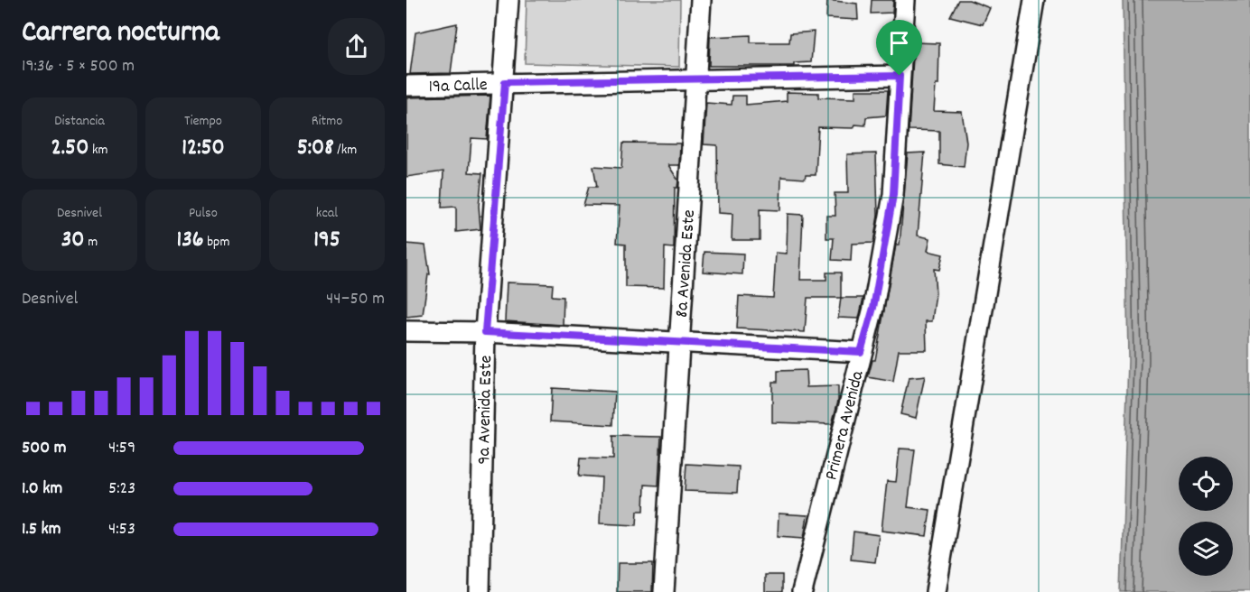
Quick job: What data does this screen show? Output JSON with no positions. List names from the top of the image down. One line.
{"streets":{"street":["19a Calle","8a Avenida Este","9a Avenida Este","Primera Avenida"]},"crossings":[["19a Calle","8a Avenida Este"],["19a Calle","9a Avenida Este"],["19a Calle","Primera Avenida"]],"page":{"heading":["Carrera nocturna","19:36 · 5 × 500 m"],"stats":[["Distancia","2.50 km"],["Tiempo","12:50"],["Ritmo","5:08 /km"],["Desnivel","30 m"],["Pulso","136 bpm"],["kcal","195"]],"chart":["Desnivel","44–50 m"],"list":[{"name":"500 m","note":"4:59"},{"name":"1.0 km","note":"5:23"},{"name":"1.5 km","note":"4:53"}]}}
